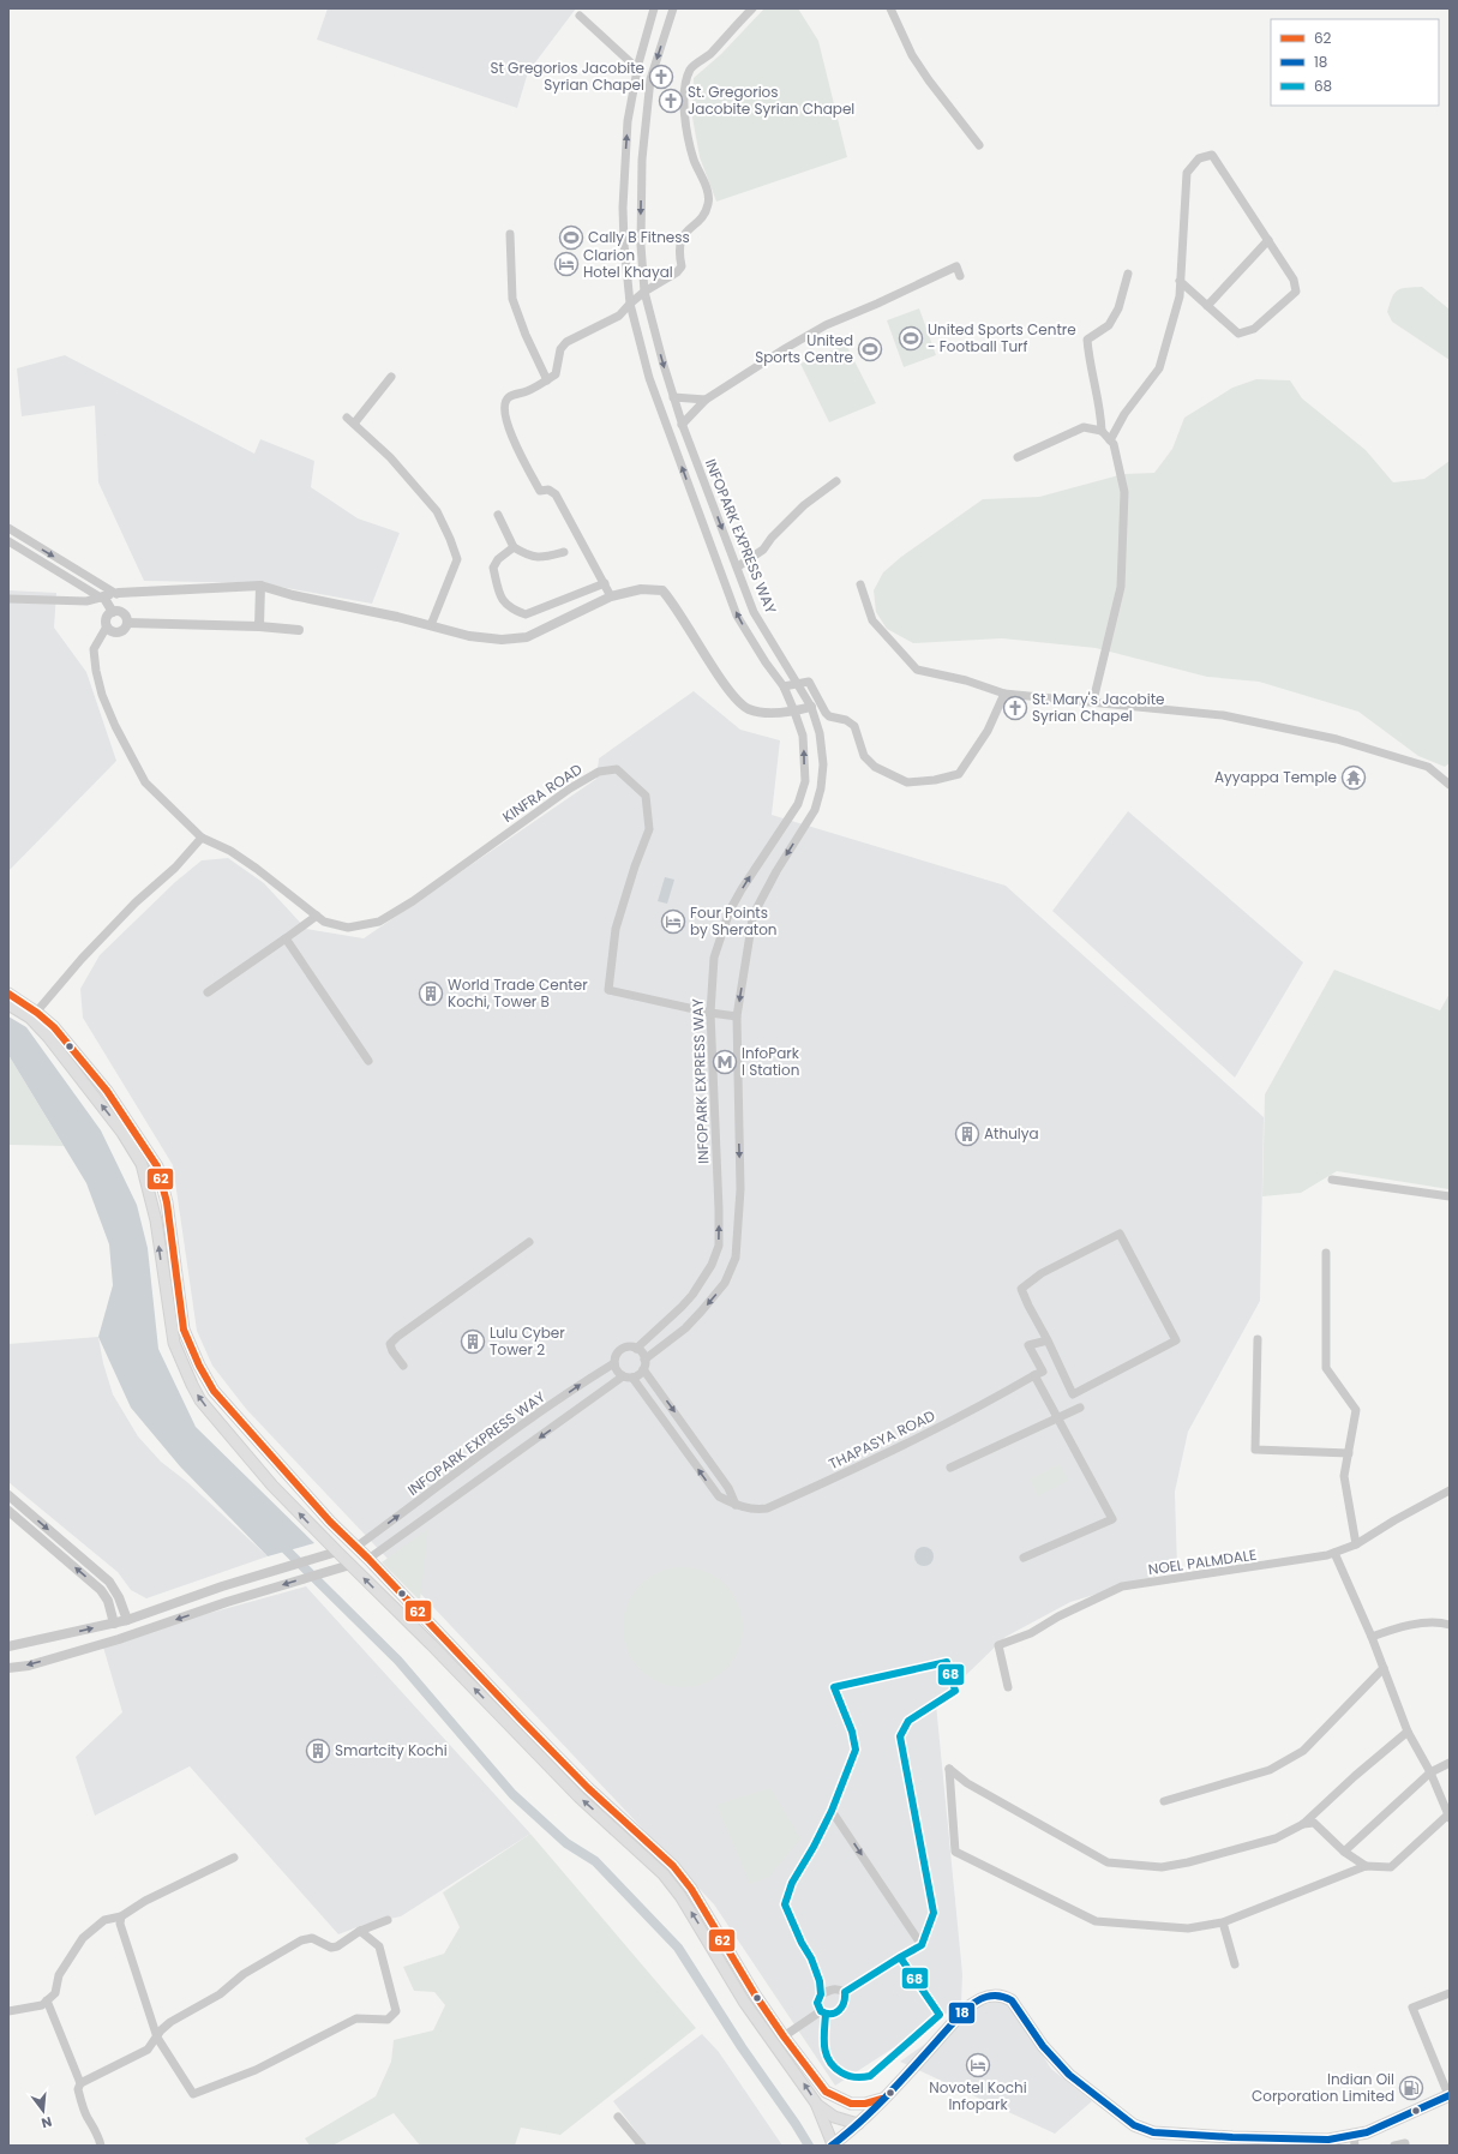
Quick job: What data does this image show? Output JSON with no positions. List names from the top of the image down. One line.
{"streets":{"street":["INFOPARK EXPRESS WAY","KINFRA ROAD","THAPASYA ROAD","NOEL PALMDALE"]},"crossings":[["INFOPARK EXPRESS WAY","KINFRA ROAD"],["INFOPARK EXPRESS WAY","THAPASYA ROAD"]],"places":{"church":["St Gregorios Jacobite Syrian Chapel","St. Gregorios Jacobite Syrian Chapel","St. Mary's Jacobite Syrian Chapel"],"sports":["Cally B Fitness","United Sports Centre - Football Turf","United Sports Centre"],"hotel":["Clarion Hotel Khayal","Four Points by Sheraton","Novotel Kochi Infopark"],"temple":["Ayyappa Temple"],"building":["World Trade Center Kochi, Tower B","Athulya","Lulu Cyber Tower 2","Smartcity Kochi"],"metro station":["InfoPark I Station"],"fuel station":["Indian Oil Corporation Limited"]},"lines":["transit line 62","transit line 68","transit line 18"],"legend":["62","18","68"],"north":"bottom"}
